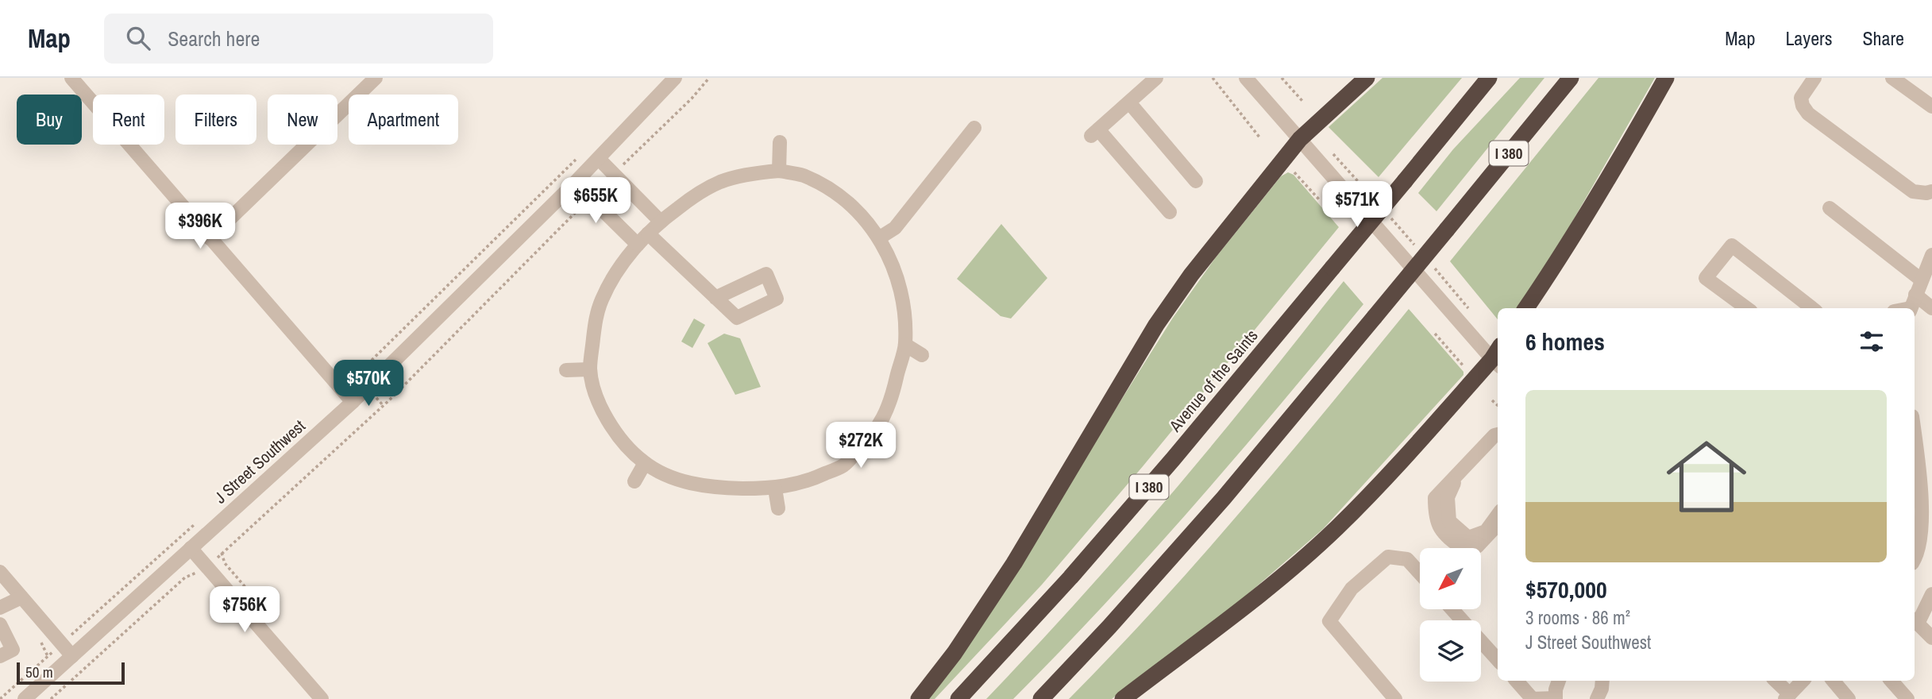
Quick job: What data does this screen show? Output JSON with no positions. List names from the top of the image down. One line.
{"streets":{"highway":["I 380","Avenue of the Saints"],"street":["J Street Southwest"]},"scale_bar":"50 m","north":"bottom left","page":{"header":"Map","search":"Search here","nav":["Map","Layers","Share"],"chip":["Buy","Rent","Filters","New","Apartment"],"price":["$655K","$571K","$396K","$570K","$272K","$756K"],"heading":"6 homes","list":[{"name":"$570,000","note":"3 rooms · 86 m² · J Street Southwest"}],"scale":"50 m"}}
